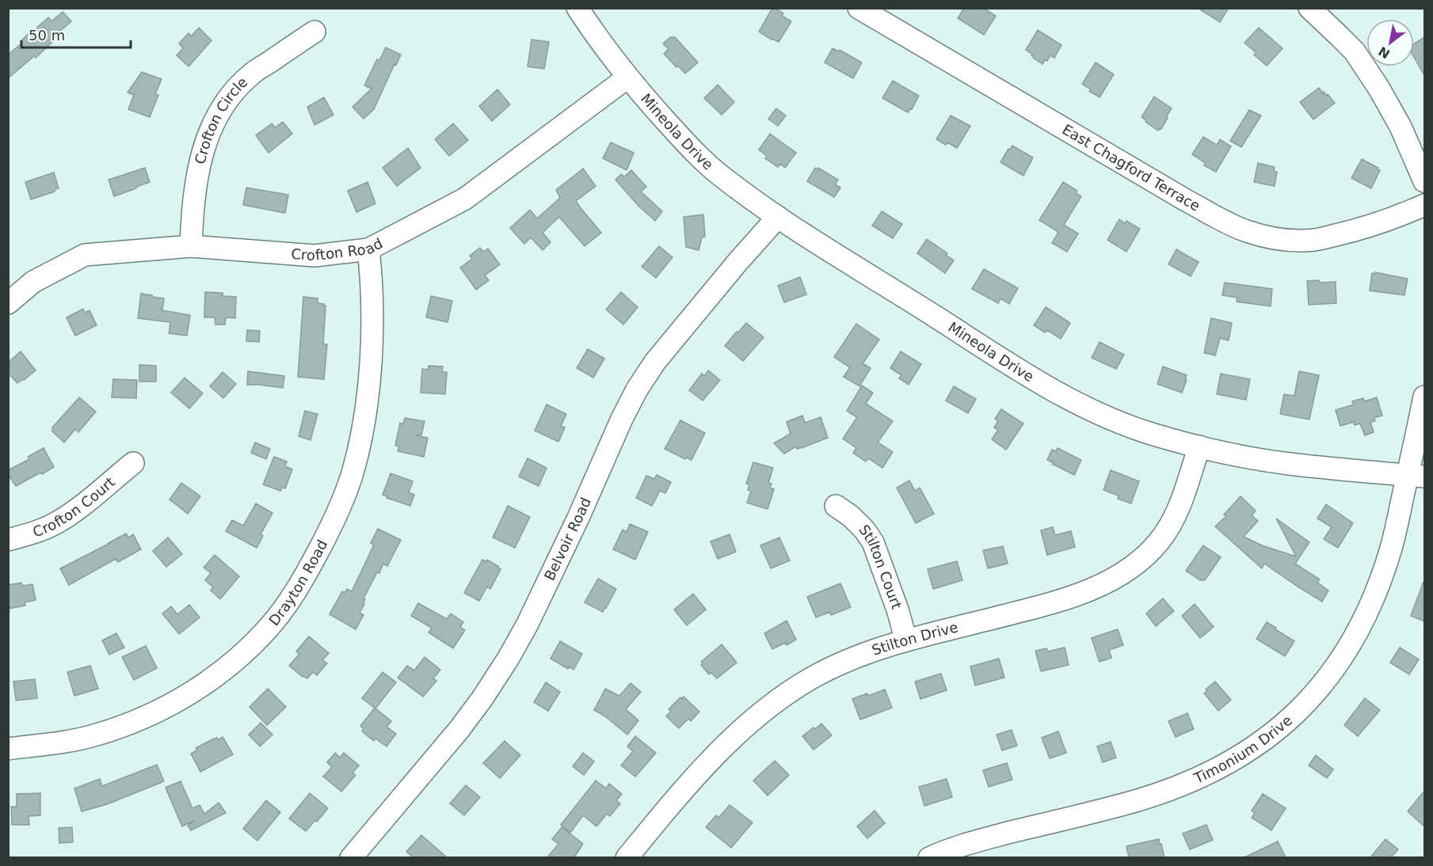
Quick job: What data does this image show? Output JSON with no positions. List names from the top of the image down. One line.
{"streets":{"street":["Crofton Circle","Mineola Drive","East Chagford Terrace","Crofton Road","Crofton Court","Belvoir Road","Stilton Court","Drayton Road","Stilton Drive","Timonium Drive"]},"crossings":[["Crofton Circle","Crofton Road"],["Mineola Drive","Crofton Road"],["Mineola Drive","Belvoir Road"],["Mineola Drive","Stilton Drive"],["Mineola Drive","Timonium Drive"],["Crofton Road","Drayton Road"],["Stilton Court","Stilton Drive"]],"scale_bar":"50 m","north":"bottom left"}
